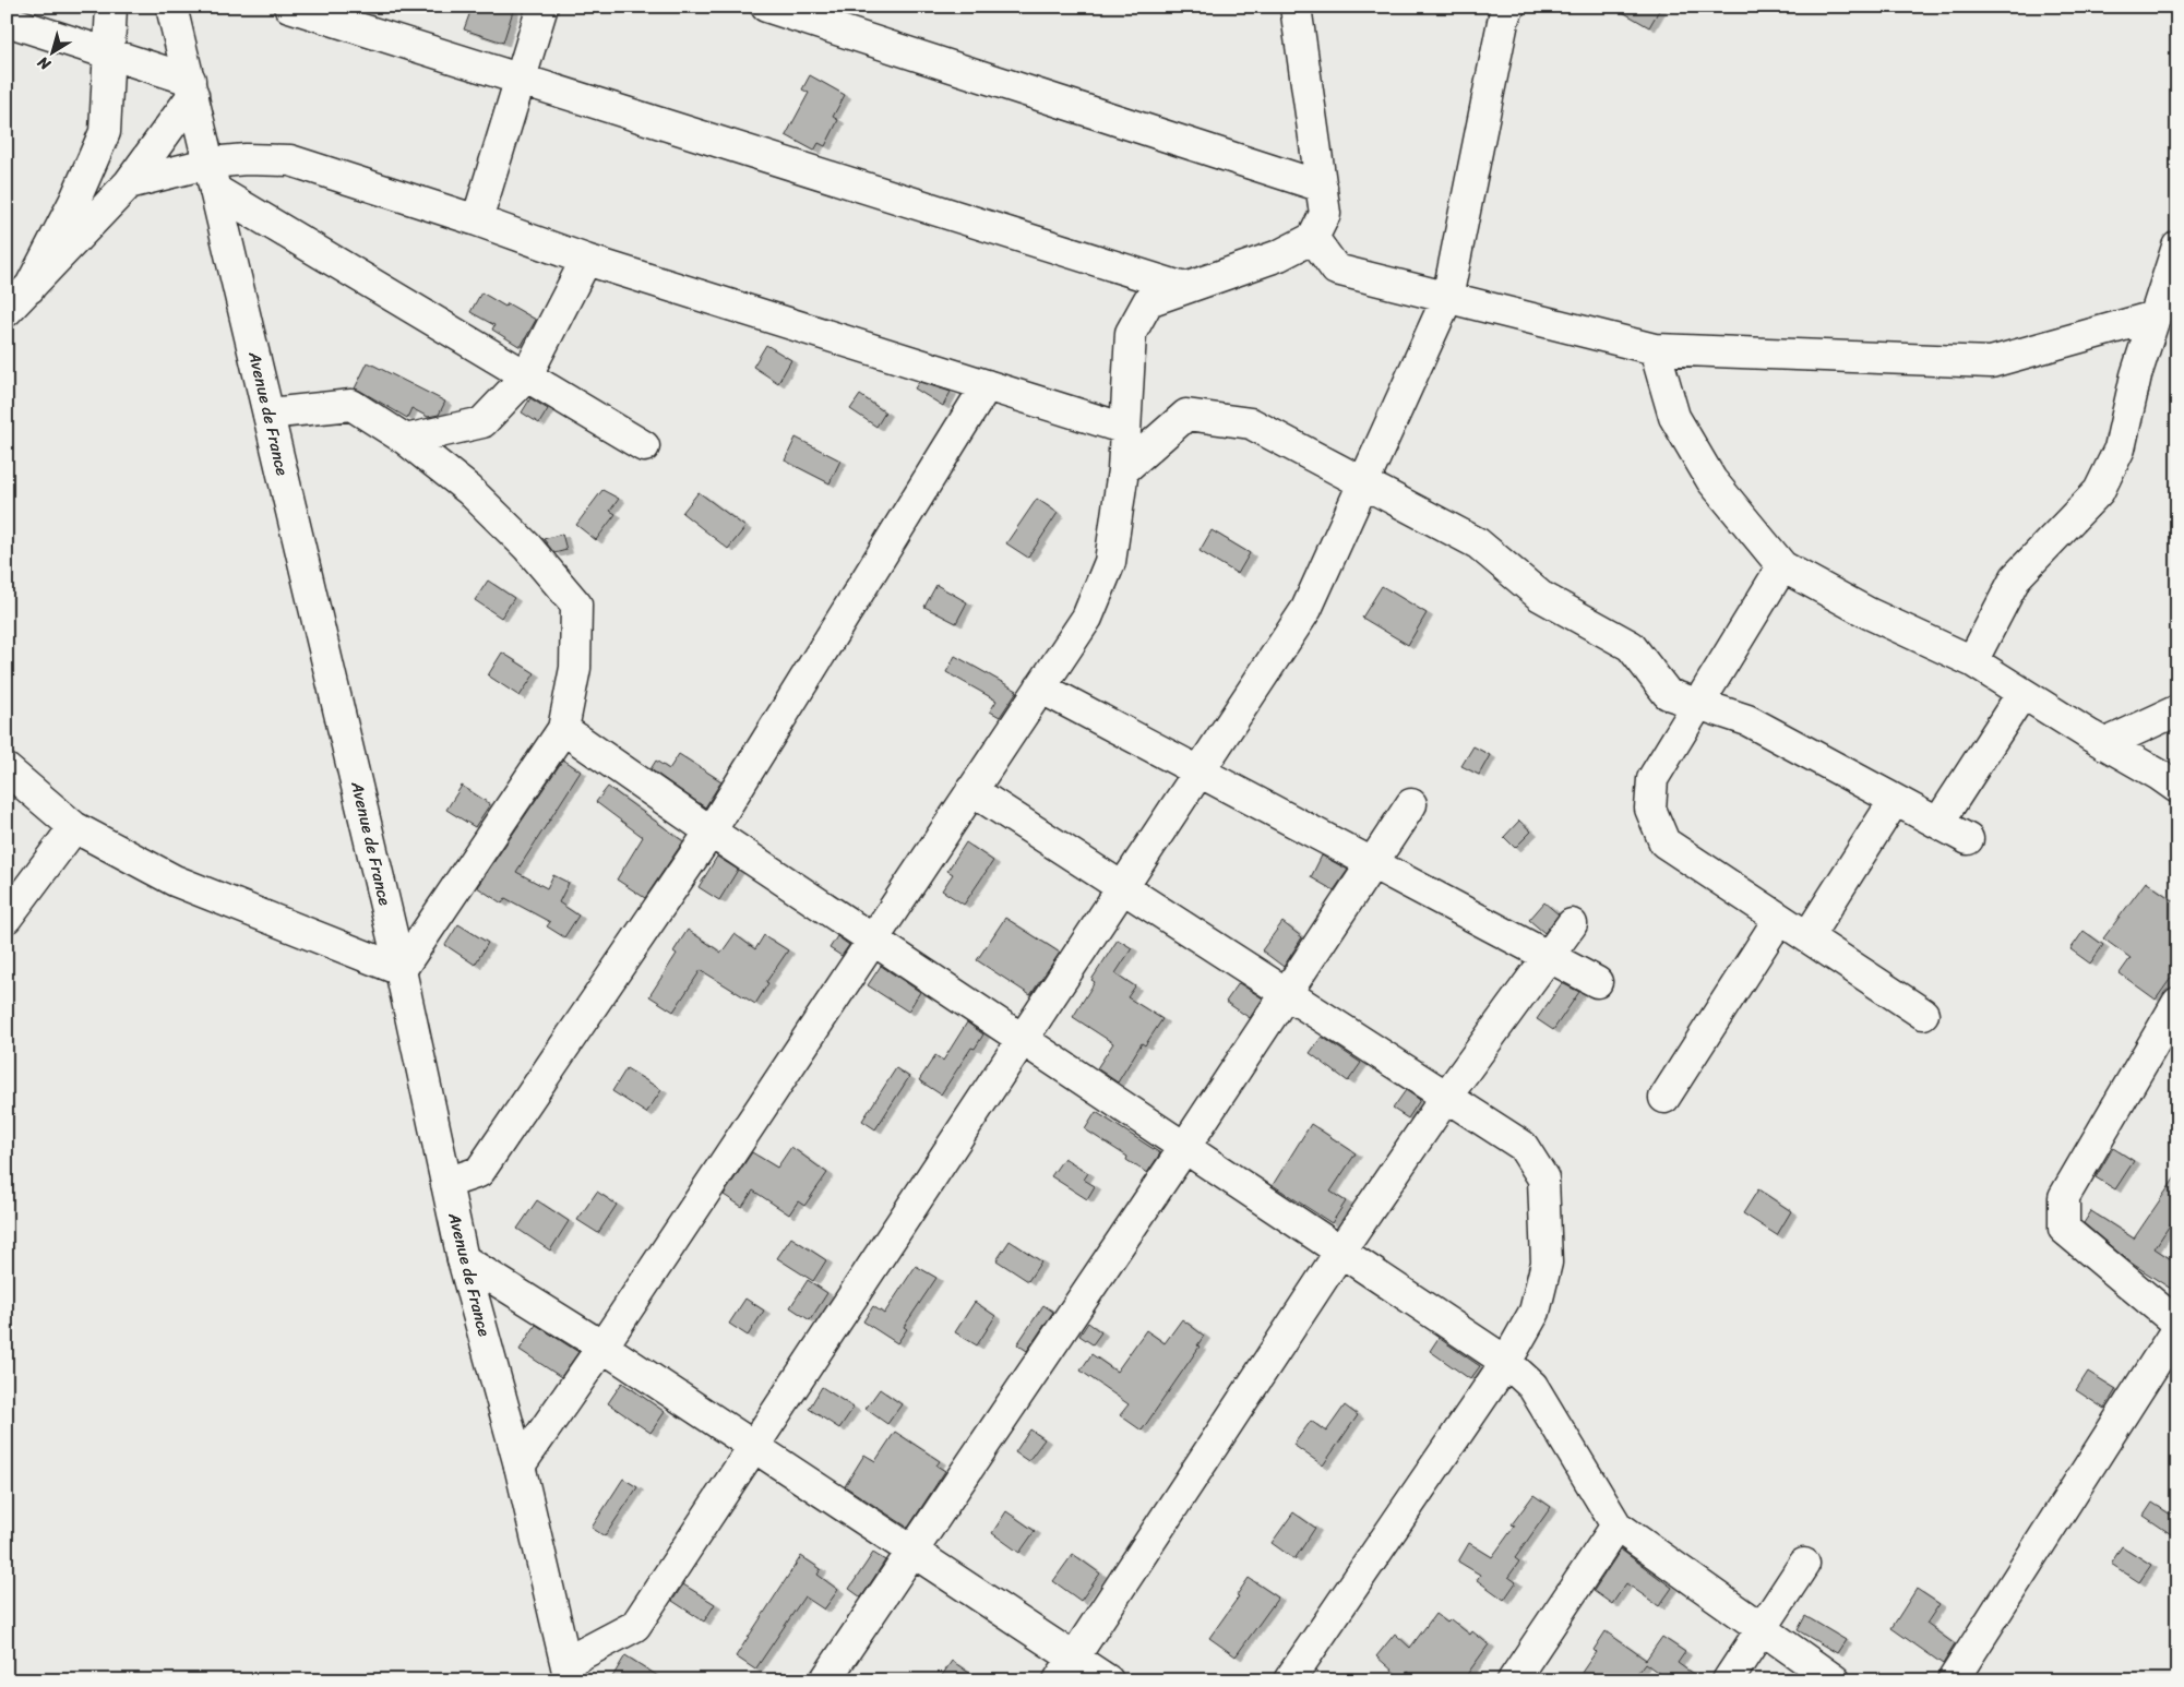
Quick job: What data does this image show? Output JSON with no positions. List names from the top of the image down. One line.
{"streets":{"street":["Avenue de France"]},"north":"bottom left"}
